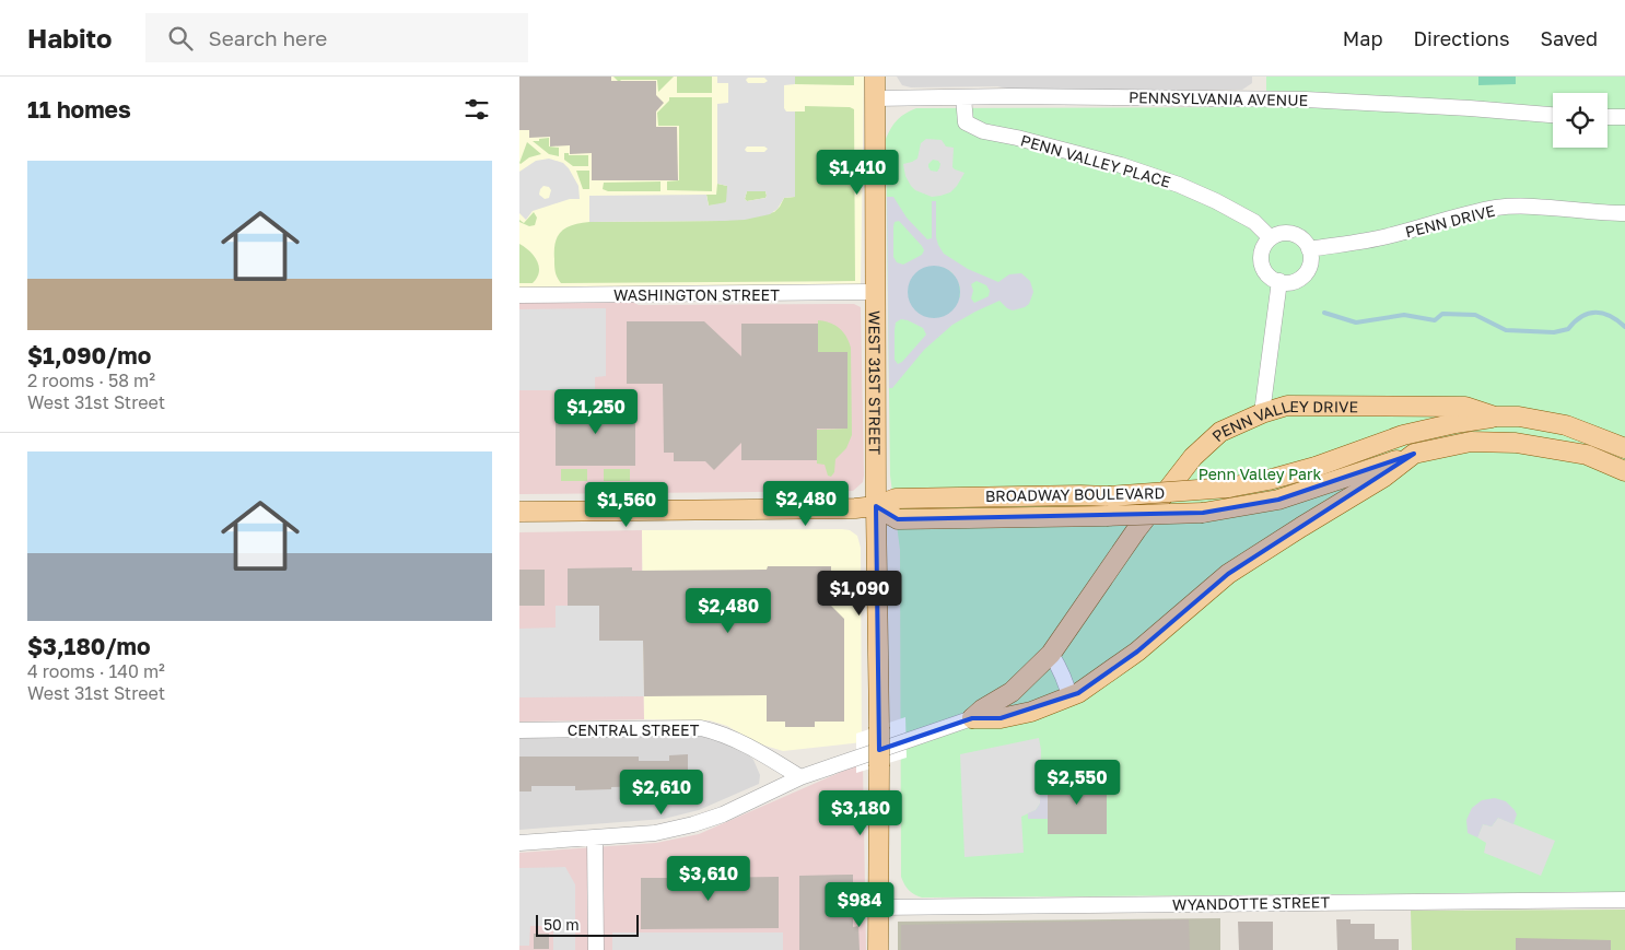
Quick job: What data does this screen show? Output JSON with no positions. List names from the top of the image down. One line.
{"streets":{"main road":["WEST 31ST STREET","PENN VALLEY DRIVE","BROADWAY BOULEVARD"],"street":["PENNSYLVANIA AVENUE","PENN VALLEY PLACE","PENN DRIVE","WASHINGTON STREET","CENTRAL STREET","WYANDOTTE STREET"]},"crossings":[["PENNSYLVANIA AVENUE","PENN VALLEY PLACE"],["PENNSYLVANIA AVENUE","WEST 31ST STREET"],["PENN VALLEY PLACE","PENN DRIVE"],["WASHINGTON STREET","WEST 31ST STREET"],["WEST 31ST STREET","BROADWAY BOULEVARD"],["WEST 31ST STREET","WYANDOTTE STREET"],["PENN VALLEY DRIVE","BROADWAY BOULEVARD"]],"parks":["Penn Valley Park"],"scale_bar":"50 m","page":{"header":"Habito","search":"Search here","nav":["Map","Directions","Saved"],"heading":"11 homes","list":[{"name":"$1,090/mo","note":"2 rooms · 58 m² · West 31st Street"},{"name":"$3,180/mo","note":"4 rooms · 140 m² · West 31st Street"}],"price":["$1,410","$1,250","$2,480","$1,560","$1,090","$2,480","$2,550","$2,610","$3,180","$3,610","$984"],"scale":"50 m"}}
